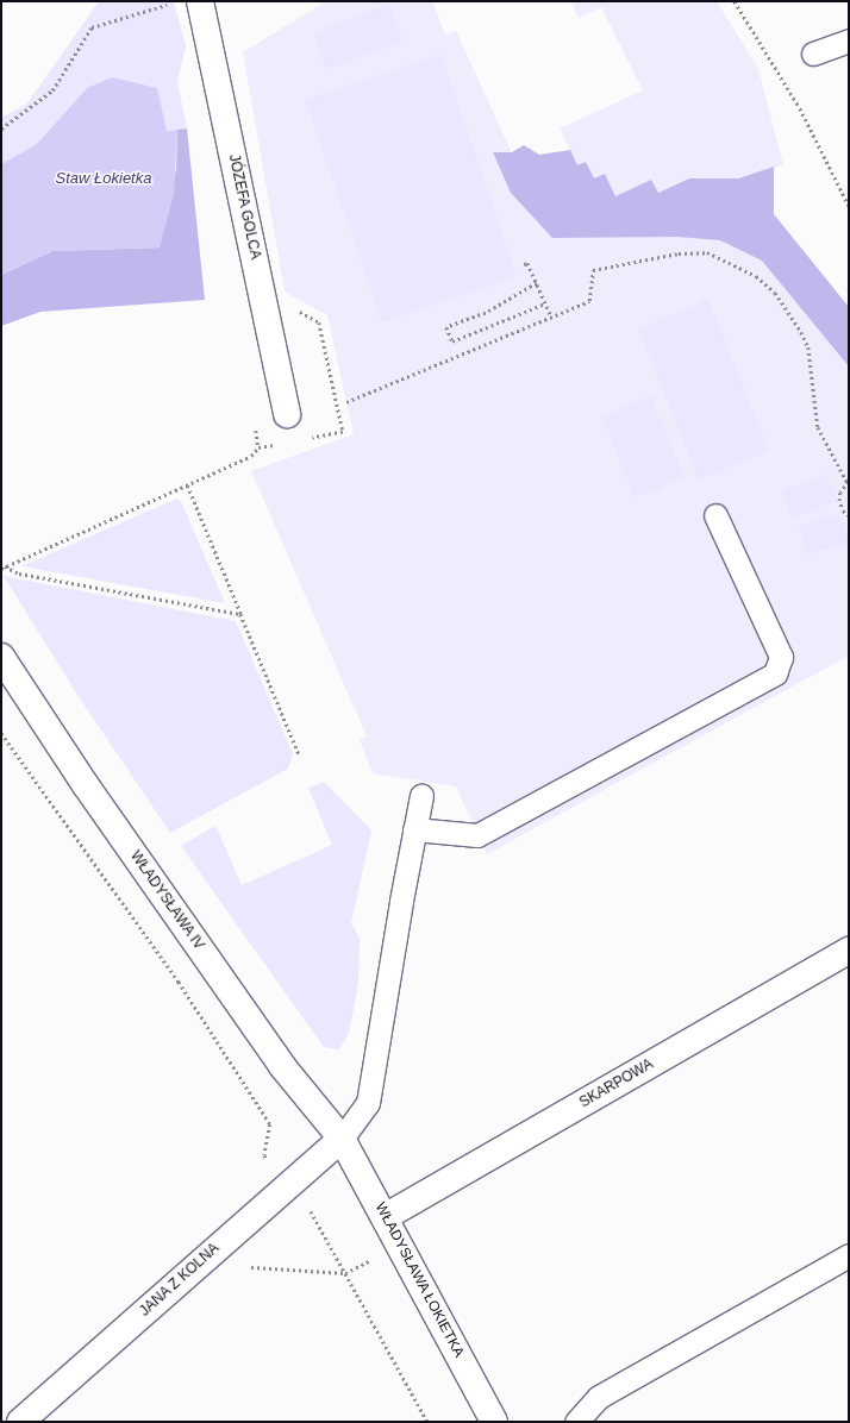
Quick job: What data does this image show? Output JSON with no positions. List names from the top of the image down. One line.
{"streets":{"street":["JÓZEFA GOLCA","WŁADYSŁAWA IV","SKARPOWA","JANA Z KOLNA","WŁADYSŁAWA ŁOKIETKA"]},"crossings":[["WŁADYSŁAWA IV","JANA Z KOLNA"],["WŁADYSŁAWA IV","WŁADYSŁAWA ŁOKIETKA"],["SKARPOWA","WŁADYSŁAWA ŁOKIETKA"],["JANA Z KOLNA","WŁADYSŁAWA ŁOKIETKA"]],"water":["Staw Łokietka"]}
